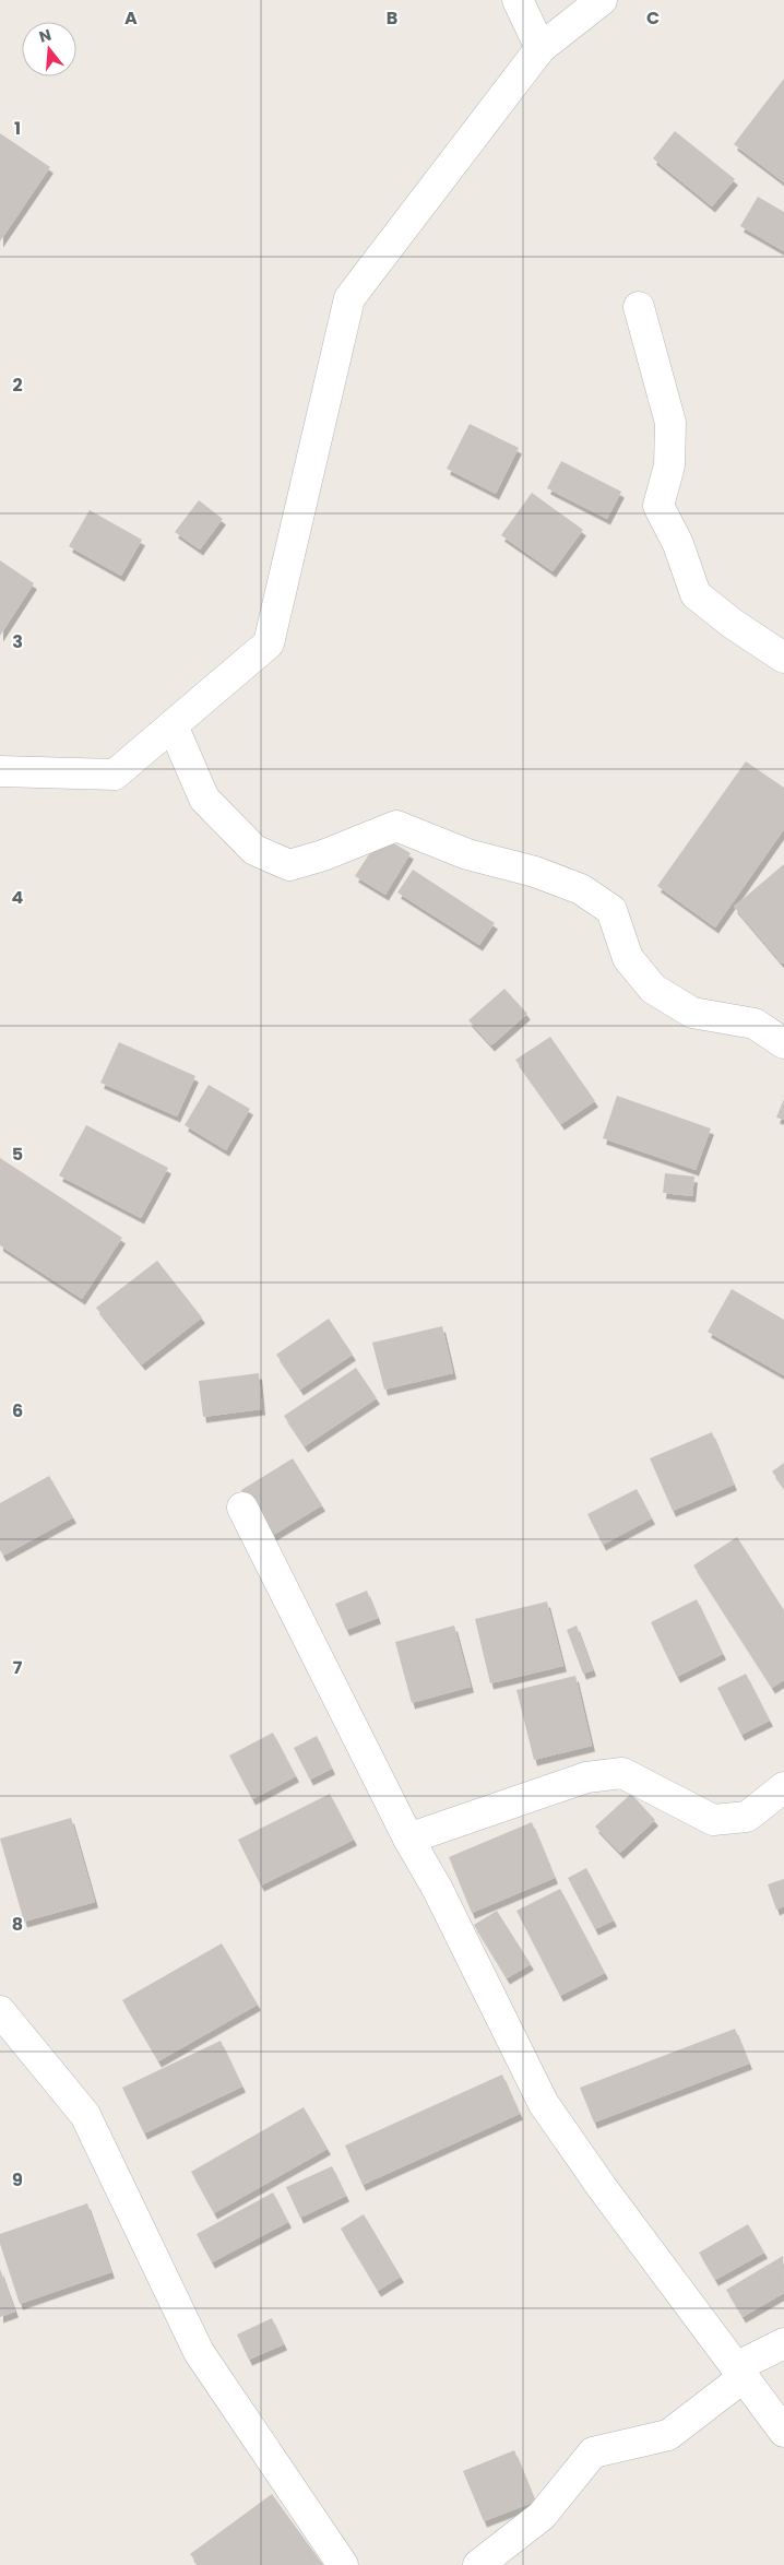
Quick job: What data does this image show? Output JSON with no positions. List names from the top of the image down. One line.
{"north":"top","grid":{"columns":["A","B","C"],"rows":["1","2","3","4","5","6","7","8","9"]}}
